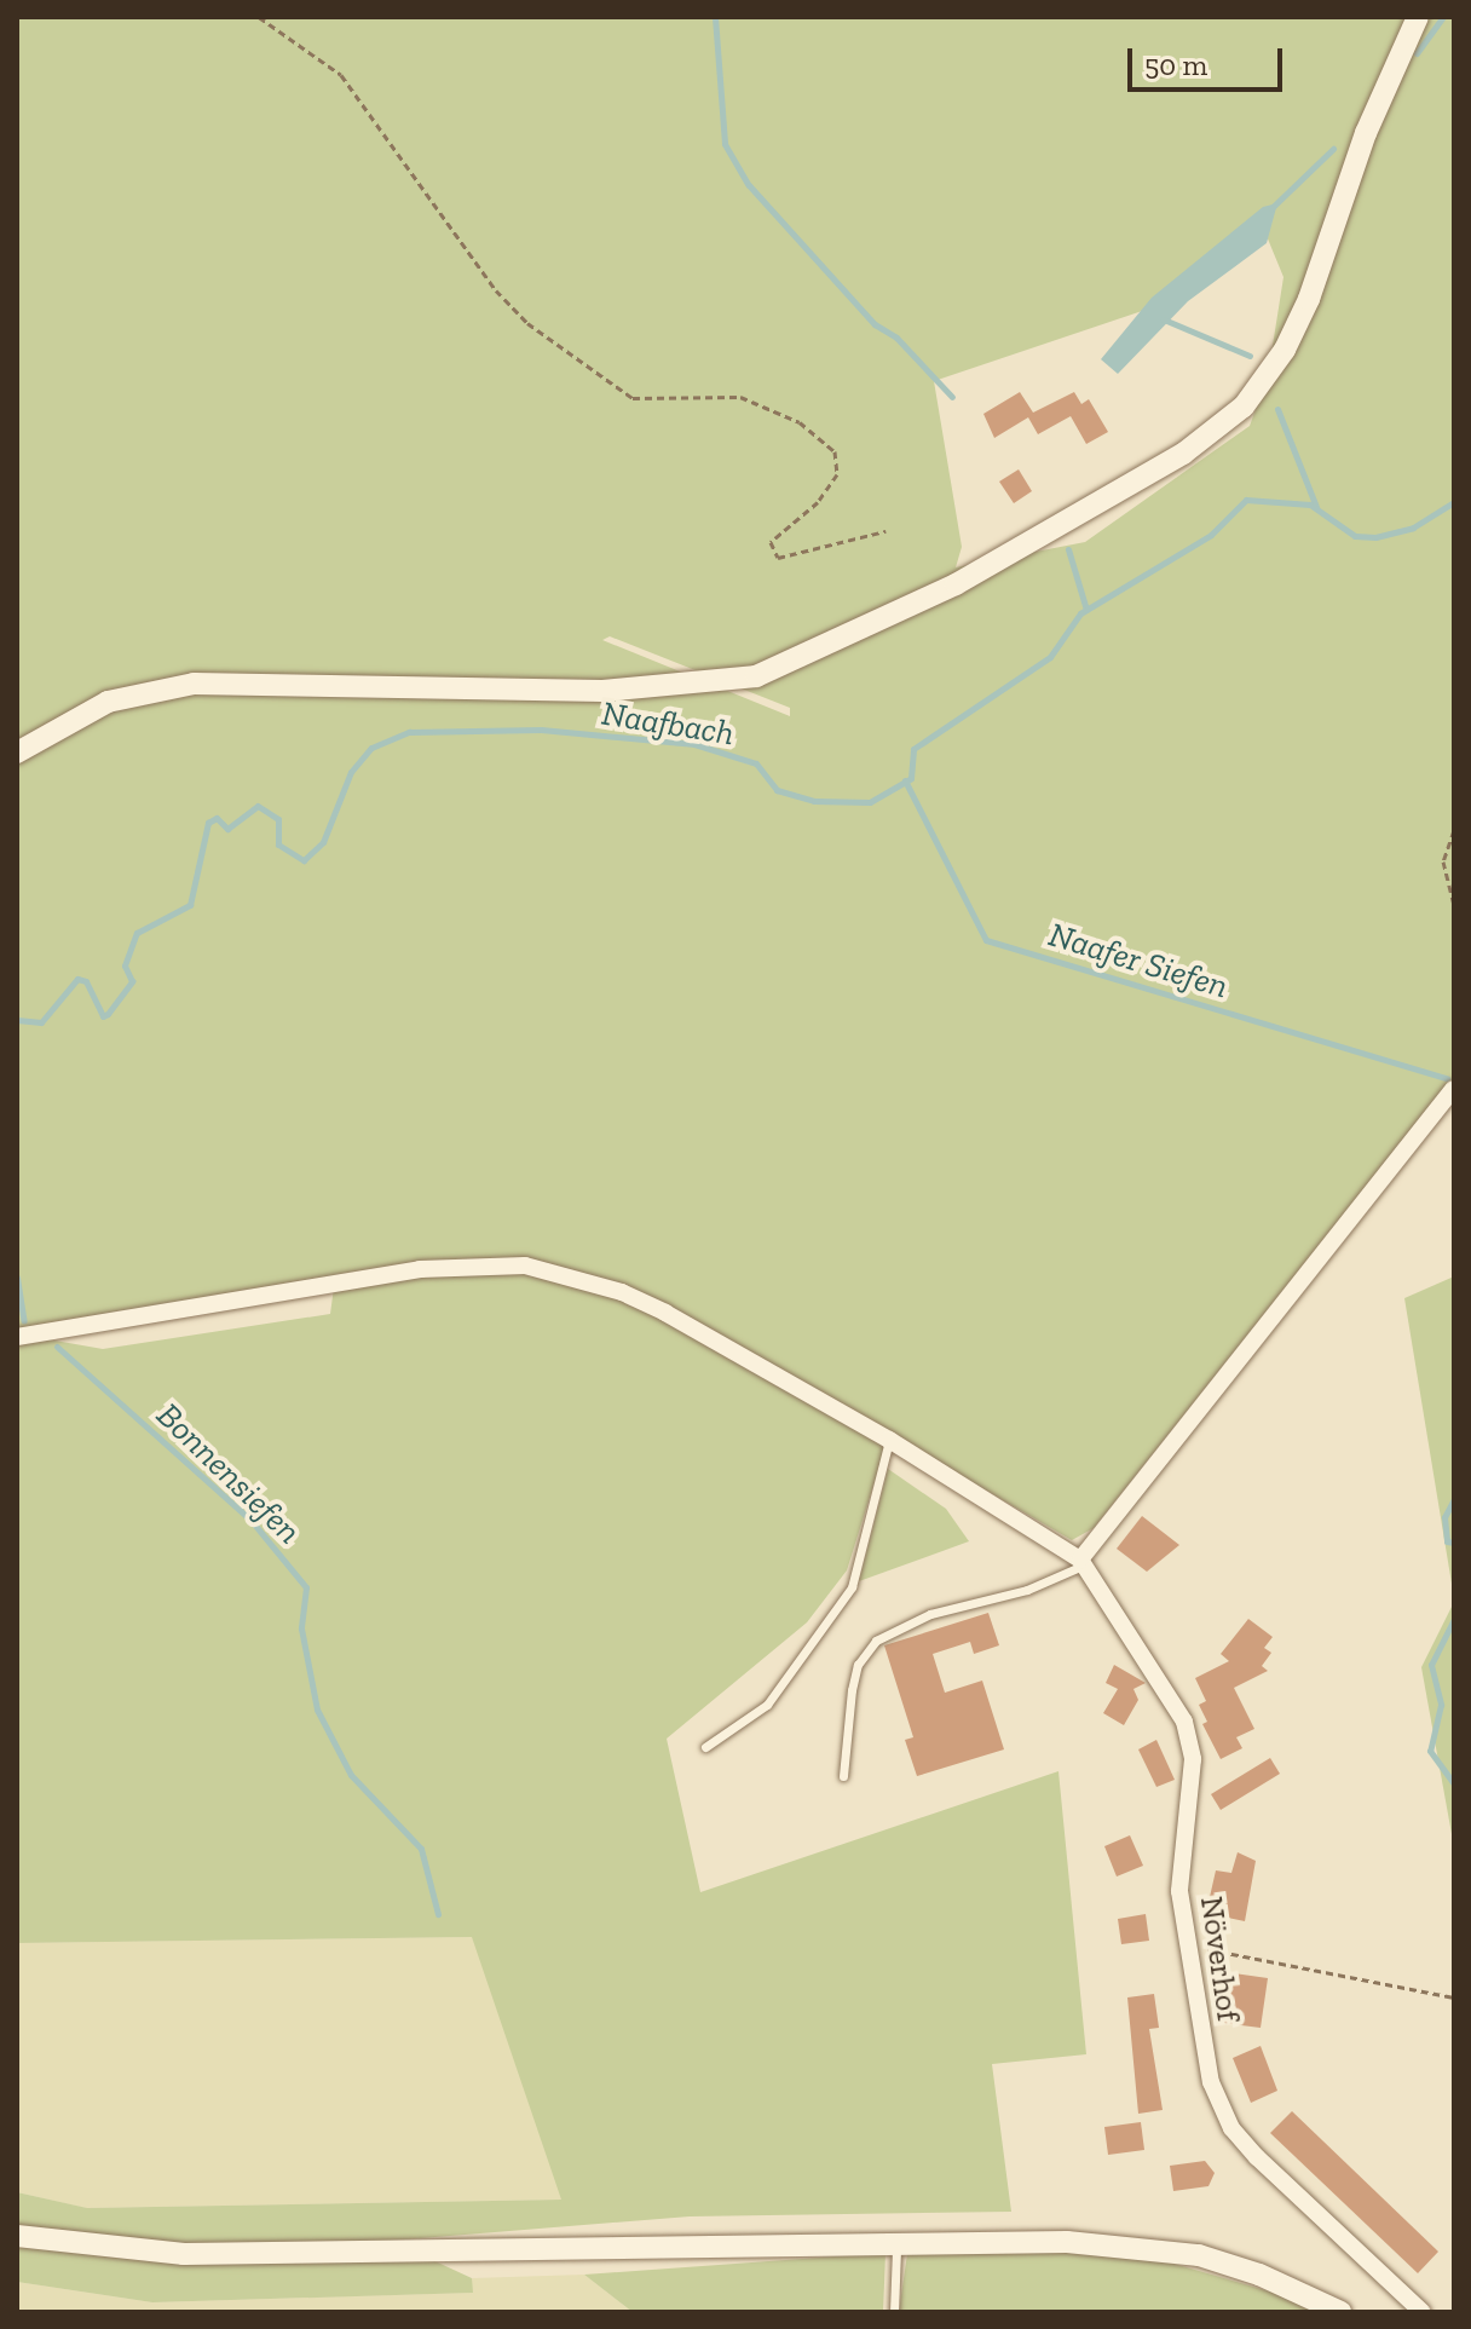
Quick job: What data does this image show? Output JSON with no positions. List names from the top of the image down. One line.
{"streets":{"street":["Növerhof"]},"water":["Naafbach","Naafer Siefen","Bonnensiefen"],"scale_bar":"50 m"}
